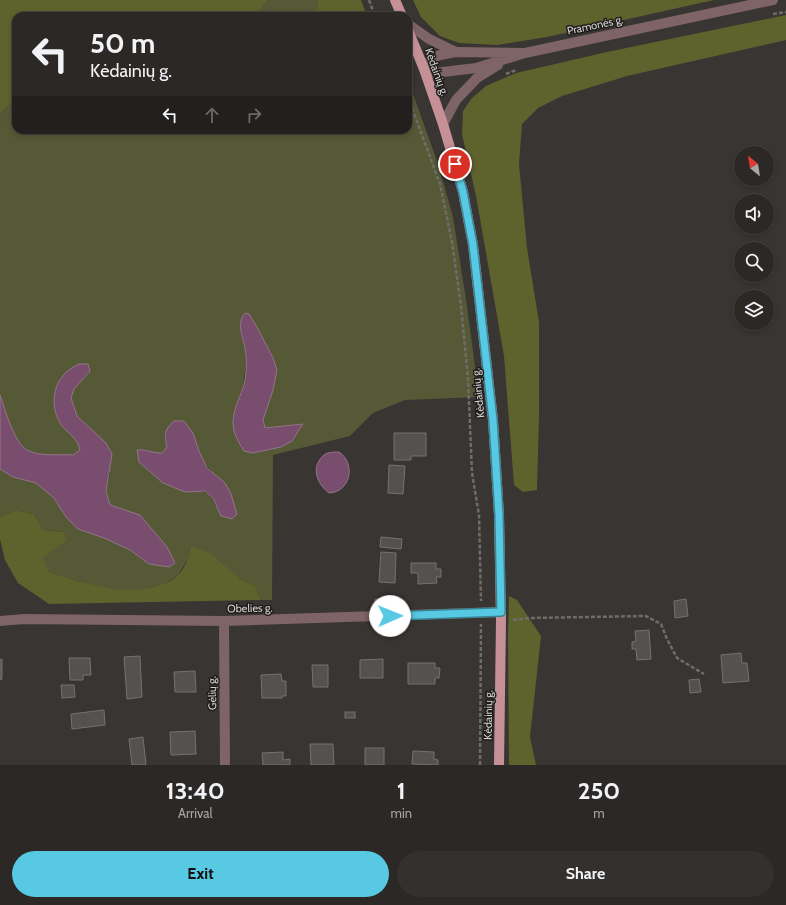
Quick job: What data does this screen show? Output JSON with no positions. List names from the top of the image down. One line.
{"streets":{"main road":["Kėdainių g."],"street":["Pramonės g.","Obelies g.","Gėlių g."]},"crossings":[["Pramonės g.","Kėdainių g."],["Kėdainių g.","Obelies g."],["Obelies g.","Gėlių g."]],"north":"top left","page":{"turn":["50 m","Kėdainių g."],"eta":["13:40","Arrival","1","min","250","m"],"buttons":["Exit","Share"]}}
